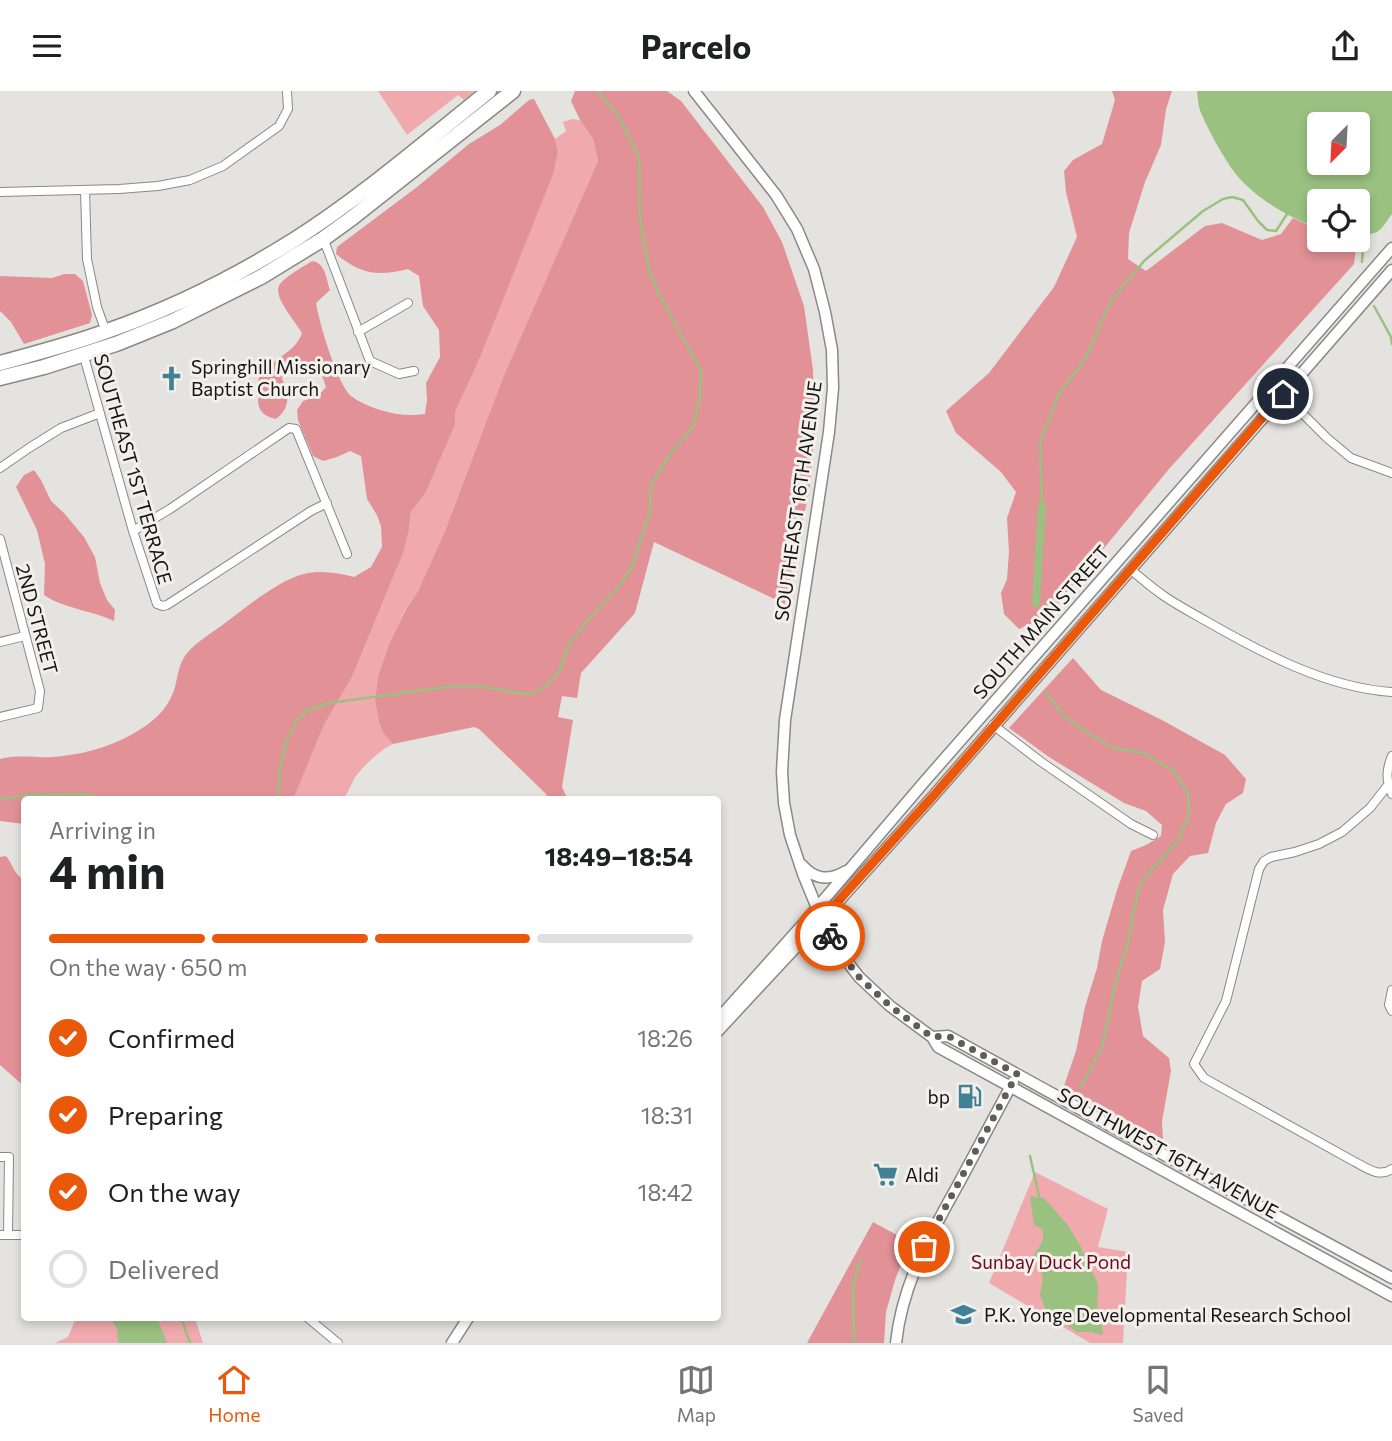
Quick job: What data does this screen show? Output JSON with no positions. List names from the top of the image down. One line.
{"streets":{"main road":["SOUTHEAST 16TH AVENUE","SOUTH MAIN STREET","SOUTHWEST 16TH AVENUE"],"street":["SOUTHEAST 1ST TERRACE","2ND STREET"]},"crossings":[["SOUTHEAST 16TH AVENUE","SOUTH MAIN STREET"],["SOUTHEAST 16TH AVENUE","SOUTHWEST 16TH AVENUE"],["SOUTH MAIN STREET","SOUTHWEST 16TH AVENUE"]],"parks":["Sunbay Duck Pond"],"places":{"church":["Springhill Missionary Baptist Church"],"fuel station":["bp"],"supermarket":["Aldi"],"school or university":["P.K. Yonge Developmental Research School"]},"north":"bottom left","page":{"header":"Parcelo","heading":["4 min","Arriving in","18:49–18:54"],"bar":"On the way · 650 m","list":[["Confirmed","18:26"],["Preparing","18:31"],["On the way","18:42"],"Delivered"],"tabs":["Home","Map","Saved"]}}
